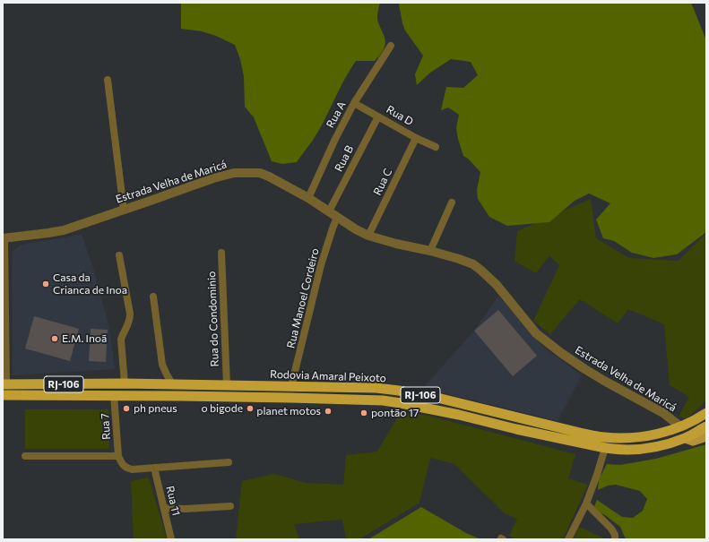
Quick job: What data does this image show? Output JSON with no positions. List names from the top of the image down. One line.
{"streets":{"highway":["Rodovia Amaral Peixoto","RJ-106"],"street":["Rua A","Rua D","Rua B","Estrada Velha de Maricá","Rua C","Rua Manoel Cordeiro","Rua do Condominio","Rua 7","Rua 11"]},"crossings":[["Rua A","Rua D"],["Rua A","Estrada Velha de Maricá"],["Rua D","Rua B"],["Rua D","Rua C"],["Rua B","Estrada Velha de Maricá"],["Estrada Velha de Maricá","Rua C"],["Estrada Velha de Maricá","Rua Manoel Cordeiro"],["Estrada Velha de Maricá","Rodovia Amaral Peixoto"],["Rua Manoel Cordeiro","Rodovia Amaral Peixoto"],["Rua do Condominio","Rodovia Amaral Peixoto"],["Rodovia Amaral Peixoto","Rua 7"]],"places":["Casa da Crianca de Inoa","E.M. Inoã","ph pneus","o bigode","planet motos","pontão 17"]}
